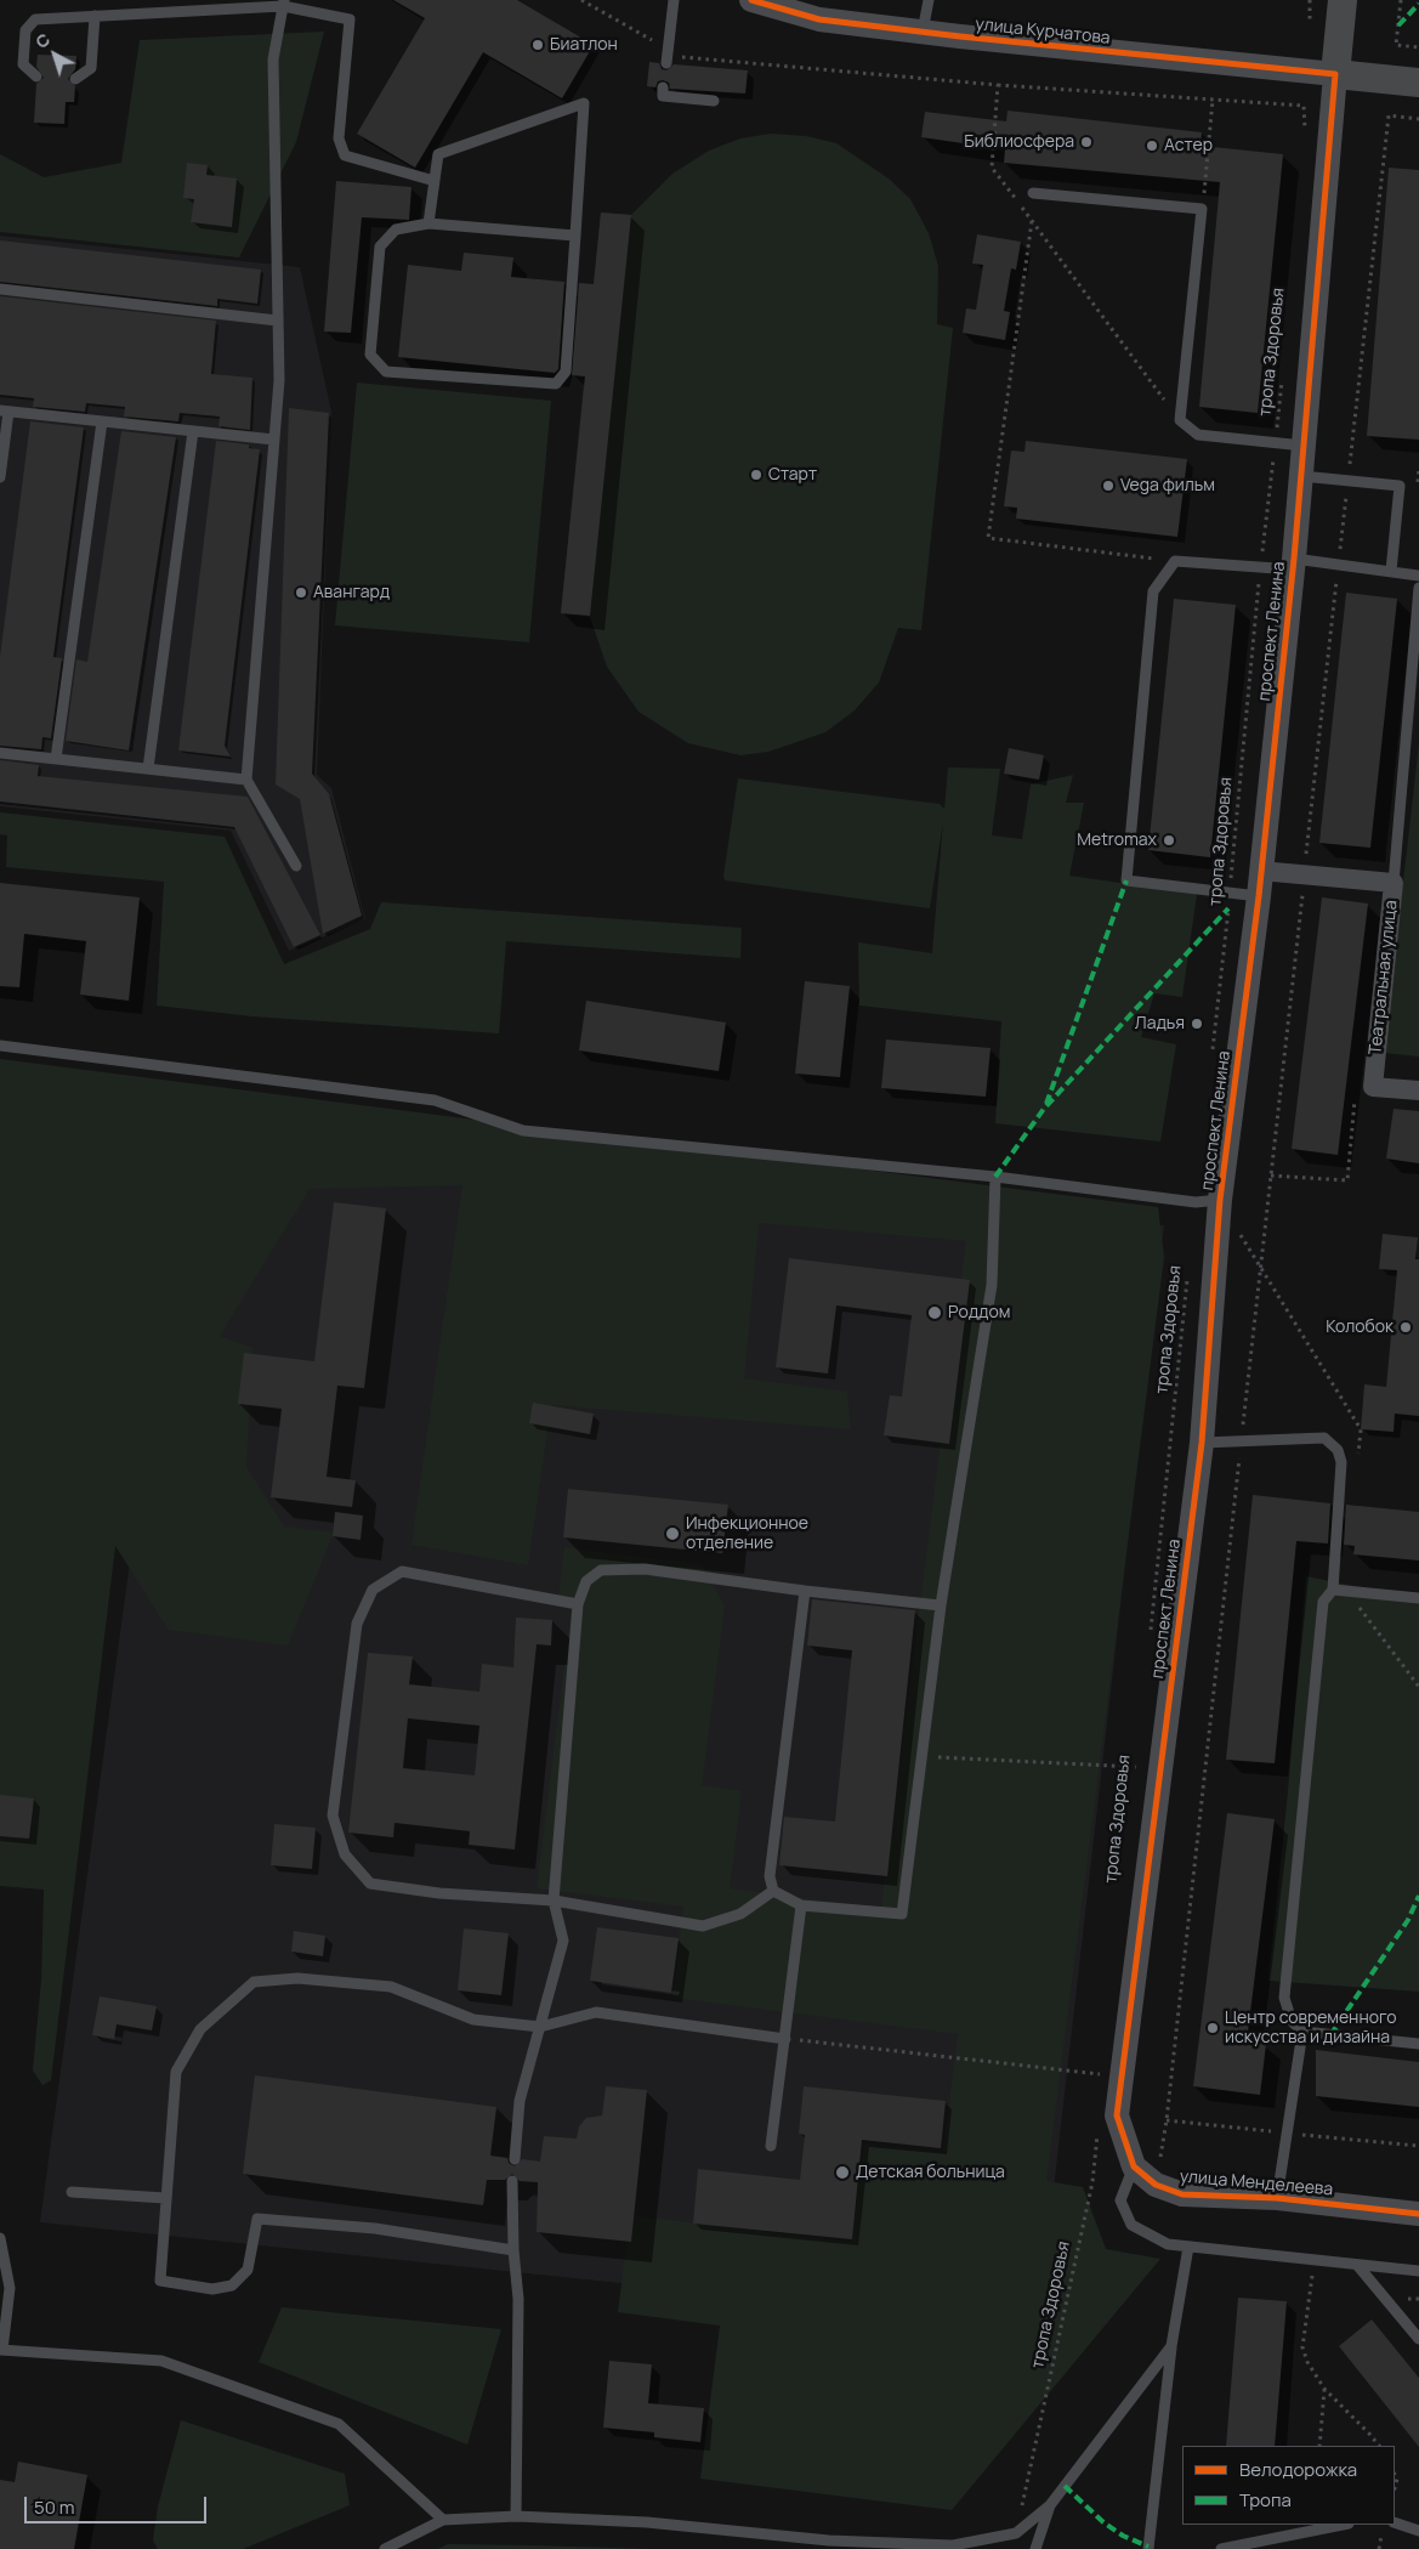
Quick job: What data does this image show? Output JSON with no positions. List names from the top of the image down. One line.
{"streets":{"main road":["проспект Ленина"],"street":["улица Курчатова","Театральная улица","улица Менделеева"],"path":["тропа Здоровья"]},"crossings":[["улица Курчатова","проспект Ленина"],["проспект Ленина","Театральная улица"],["проспект Ленина","улица Менделеева"]],"places":["Биатлон","Библиосфера","Астер","Старт","Vega фильм","Авангард","Metromax","Ладья","Роддом","Колобок","Инфекционное отделение","Центр современного искусства и дизайна","Детская больница"],"legend":["Велодорожка","Тропа"],"scale_bar":"50 m","north":"top left"}
